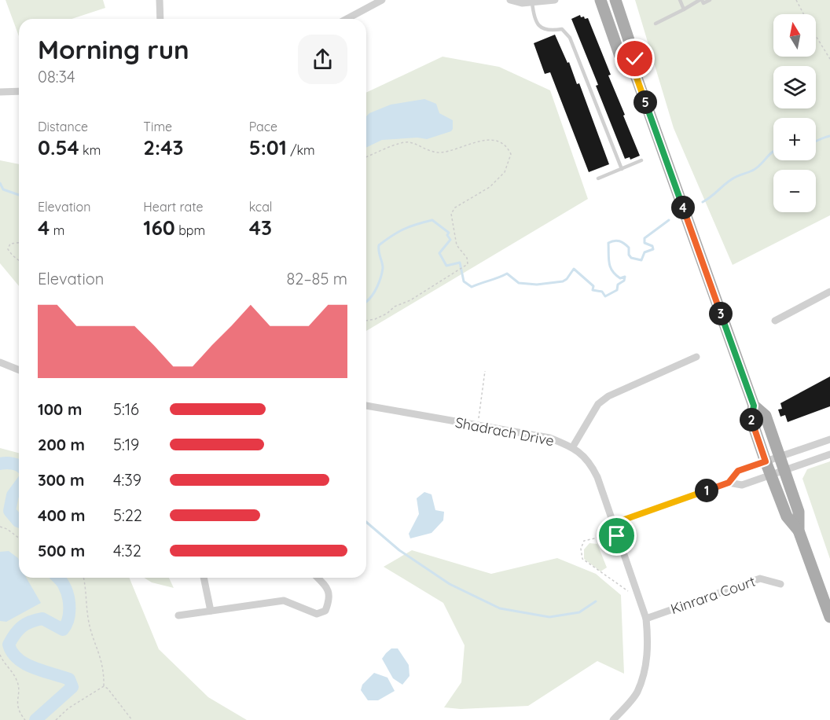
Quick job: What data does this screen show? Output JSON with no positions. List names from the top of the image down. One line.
{"streets":{"street":["Shadrach Drive","Kinrara Court"]},"crossings":[["Shadrach Drive","Kinrara Court"]],"north":"top","page":{"map_buttons":["+","−"],"heading":["Morning run","08:34"],"pins":["5","4","3","2","1"],"stats":[["Distance","0.54 km"],["Time","2:43"],["Pace","5:01 /km"],["Elevation","4 m"],["Heart rate","160 bpm"],["kcal","43"]],"chart":["Elevation","82–85 m"],"list":[{"name":"100 m","note":"5:16"},{"name":"200 m","note":"5:19"},{"name":"300 m","note":"4:39"},{"name":"400 m","note":"5:22"},{"name":"500 m","note":"4:32"}]}}
